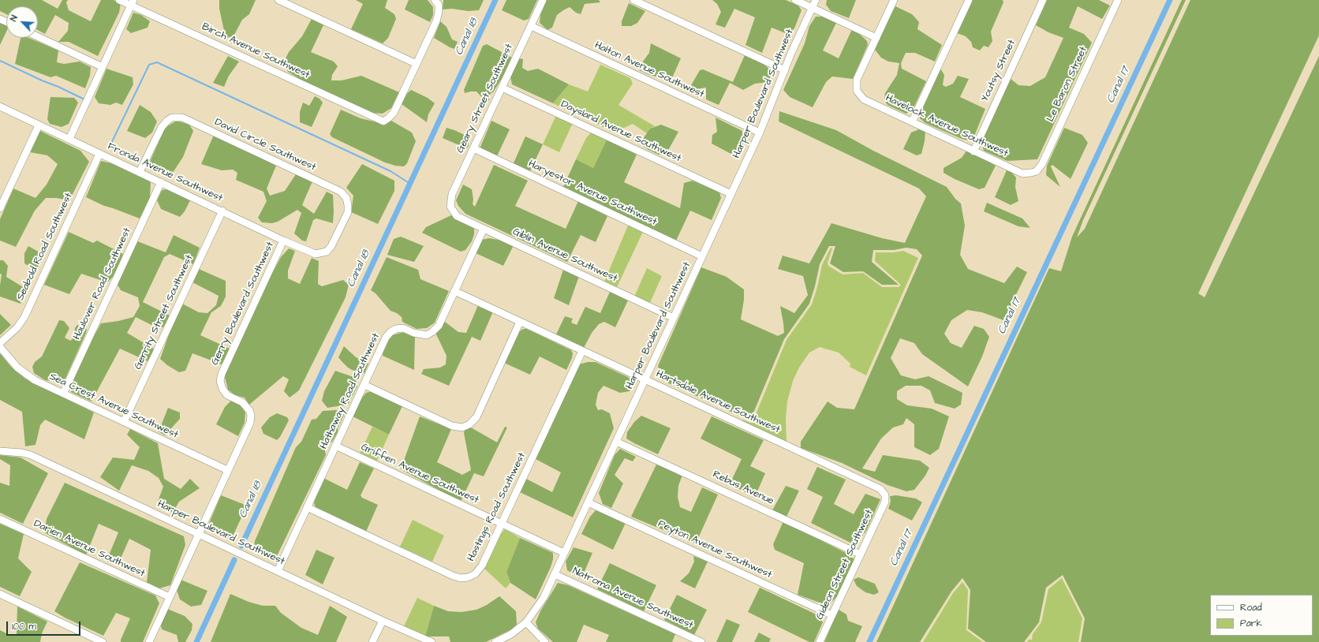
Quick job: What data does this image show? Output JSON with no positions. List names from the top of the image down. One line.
{"streets":{"street":["Birch Avenue Southwest","Halton Avenue Southwest","Youtsy Street","Le Baron Street","Harper Boulevard Southwest","Geary Street Southwest","Havelock Avenue Southwest","Daysland Avenue Southwest","David Circle Southwest","Fronda Avenue Southwest","Haryestor Avenue Southwest","Seabold Road Southwest","Giblin Avenue Southwest","Haulover Road Southwest","Gerry Boulevard Southwest","Gerrity Street Southwest","Hathaway Road Southwest","Hartsdale Avenue Southwest","Sea Crest Avenue Southwest","Griffen Avenue Southwest","Rebus Avenue","Hastings Road Southwest","Darien Avenue Southwest","Peyton Avenue Southwest","Gideon Street Southwest","Natroma Avenue Southwest"]},"crossings":[["Halton Avenue Southwest","Harper Boulevard Southwest"],["Halton Avenue Southwest","Geary Street Southwest"],["Youtsy Street","Havelock Avenue Southwest"],["Le Baron Street","Havelock Avenue Southwest"],["Harper Boulevard Southwest","Daysland Avenue Southwest"],["Harper Boulevard Southwest","Haryestor Avenue Southwest"],["Harper Boulevard Southwest","Giblin Avenue Southwest"],["Harper Boulevard Southwest","Gerry Boulevard Southwest"],["Harper Boulevard Southwest","Hathaway Road Southwest"],["Harper Boulevard Southwest","Hartsdale Avenue Southwest"],["Harper Boulevard Southwest","Griffen Avenue Southwest"],["Harper Boulevard Southwest","Rebus Avenue"],["Harper Boulevard Southwest","Peyton Avenue Southwest"],["Harper Boulevard Southwest","Natroma Avenue Southwest"],["Geary Street Southwest","Daysland Avenue Southwest"],["Geary Street Southwest","Haryestor Avenue Southwest"],["Geary Street Southwest","Giblin Avenue Southwest"],["David Circle Southwest","Fronda Avenue Southwest"],["Fronda Avenue Southwest","Seabold Road Southwest"],["Fronda Avenue Southwest","Haulover Road Southwest"],["Fronda Avenue Southwest","Gerry Boulevard Southwest"],["Fronda Avenue Southwest","Gerrity Street Southwest"],["Giblin Avenue Southwest","Hathaway Road Southwest"],["Haulover Road Southwest","Sea Crest Avenue Southwest"],["Gerry Boulevard Southwest","Sea Crest Avenue Southwest"],["Gerry Boulevard Southwest","Darien Avenue Southwest"],["Gerrity Street Southwest","Sea Crest Avenue Southwest"],["Hathaway Road Southwest","Hartsdale Avenue Southwest"],["Hathaway Road Southwest","Griffen Avenue Southwest"],["Hathaway Road Southwest","Hastings Road Southwest"],["Hartsdale Avenue Southwest","Hastings Road Southwest"],["Hartsdale Avenue Southwest","Gideon Street Southwest"],["Griffen Avenue Southwest","Hastings Road Southwest"],["Rebus Avenue","Gideon Street Southwest"],["Peyton Avenue Southwest","Gideon Street Southwest"]],"water":["Canal 18","Canal 17"],"legend":["Road","Park"],"scale_bar":"100 m","north":"top left"}
